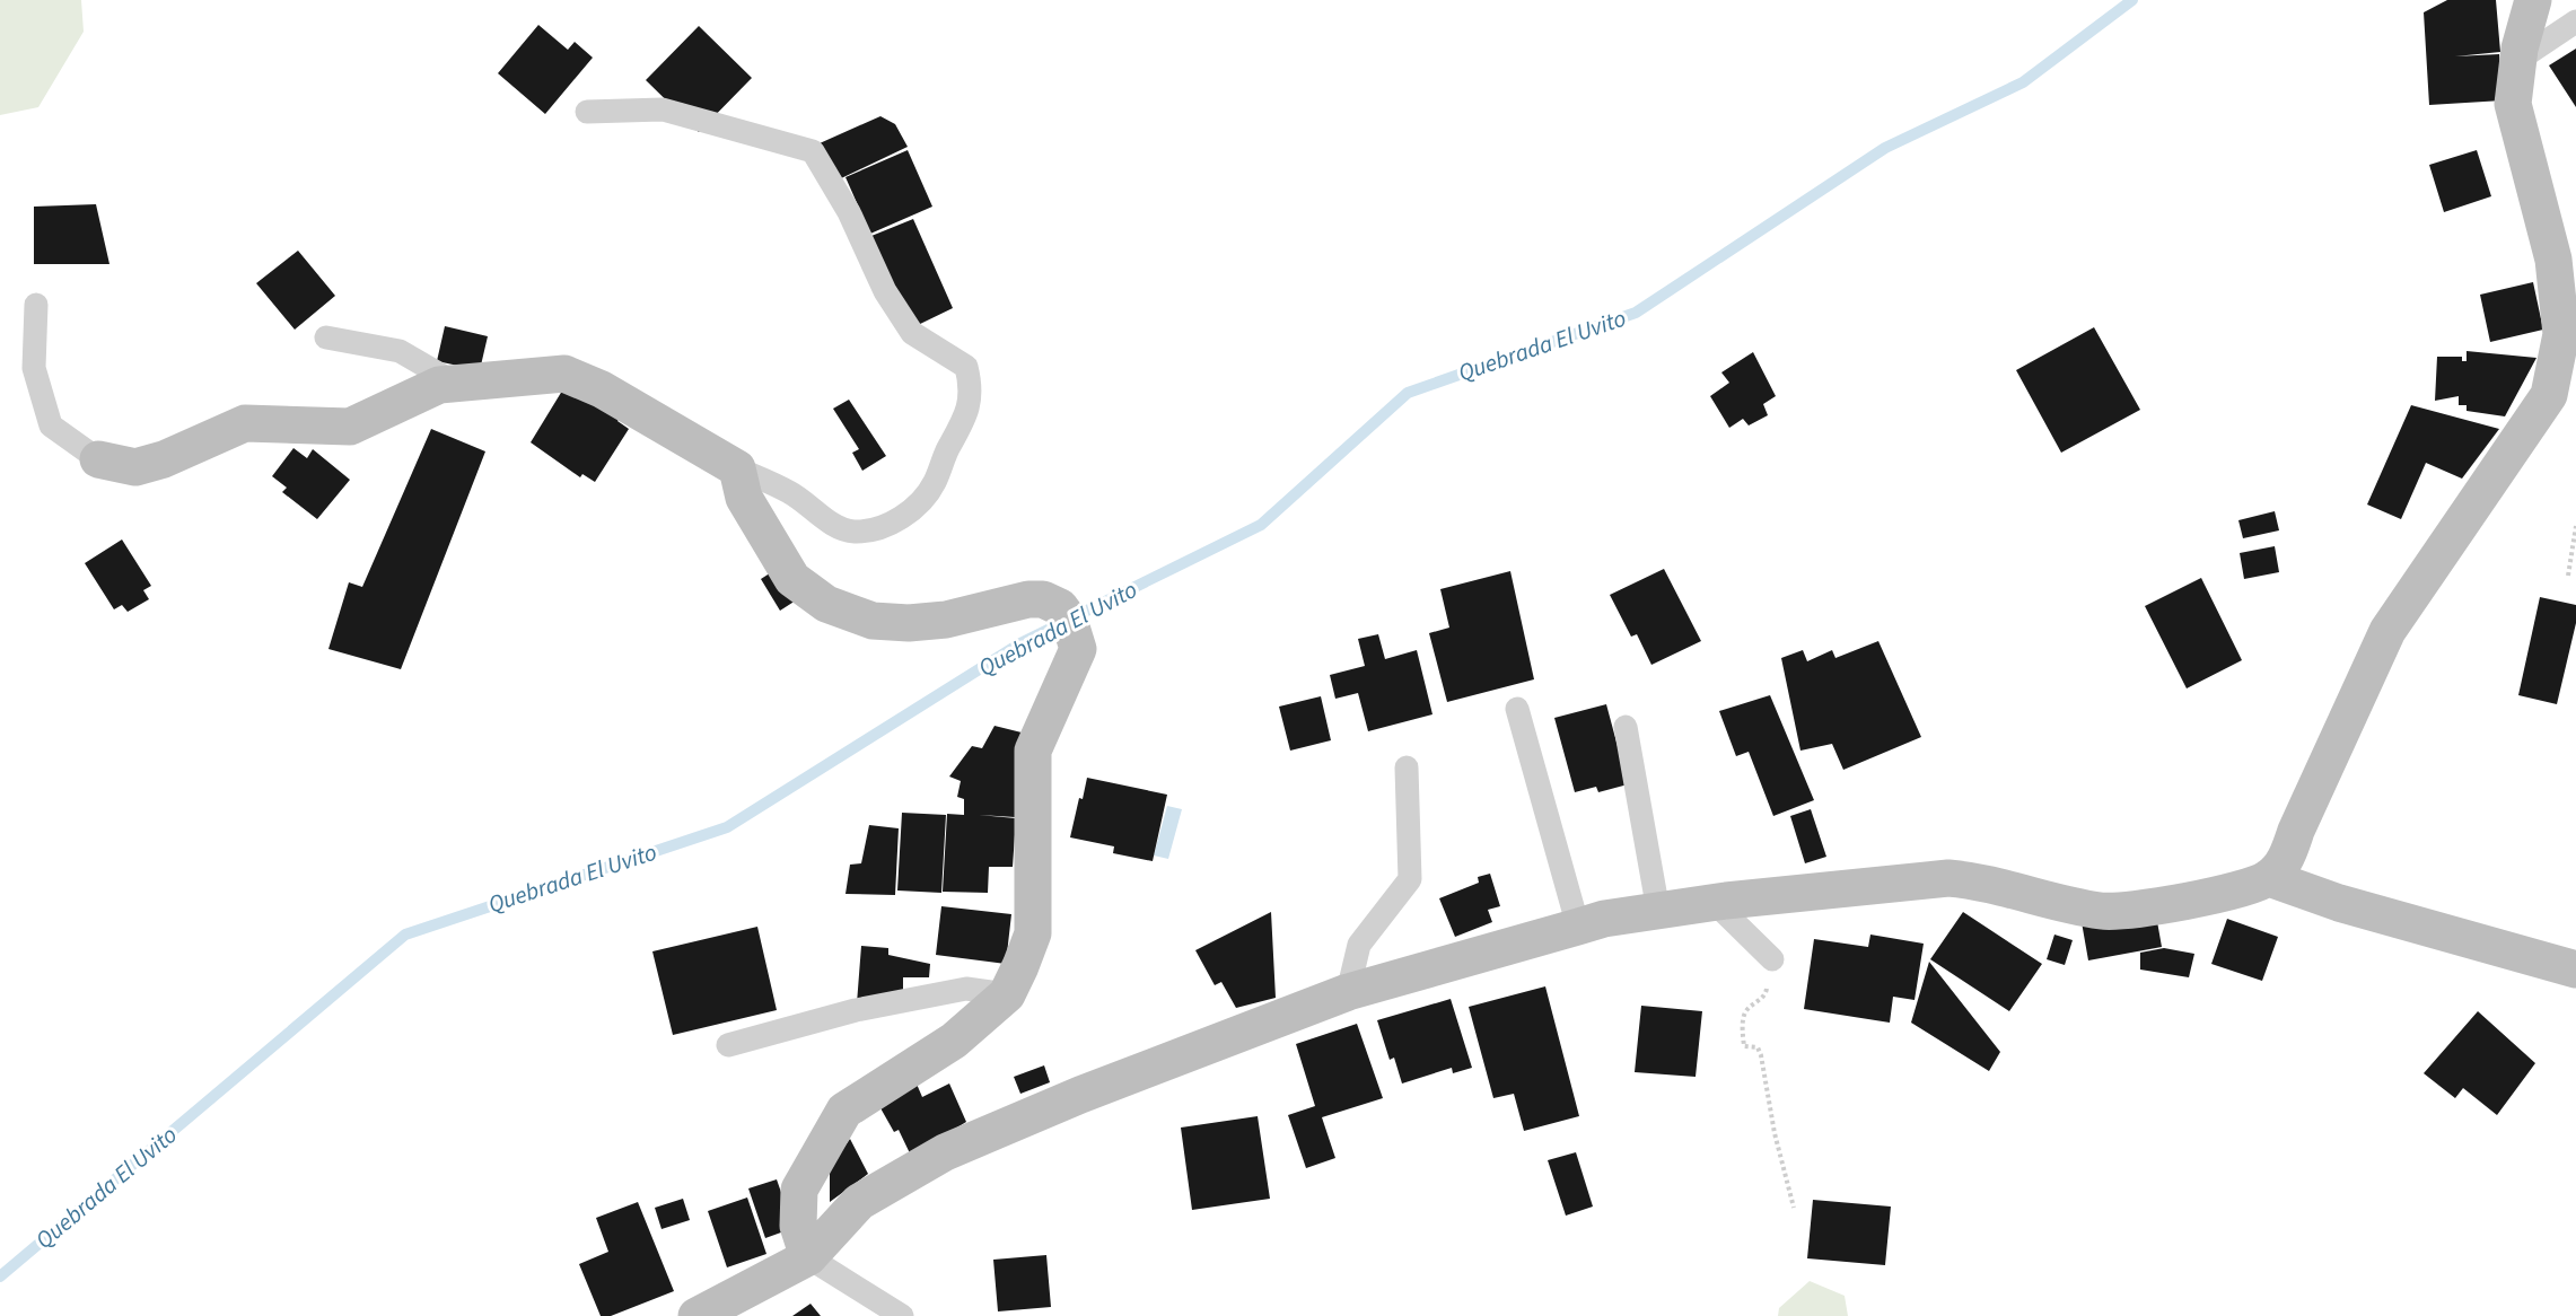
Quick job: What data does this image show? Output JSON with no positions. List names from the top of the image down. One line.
{"water":["Quebrada El Uvito"]}
